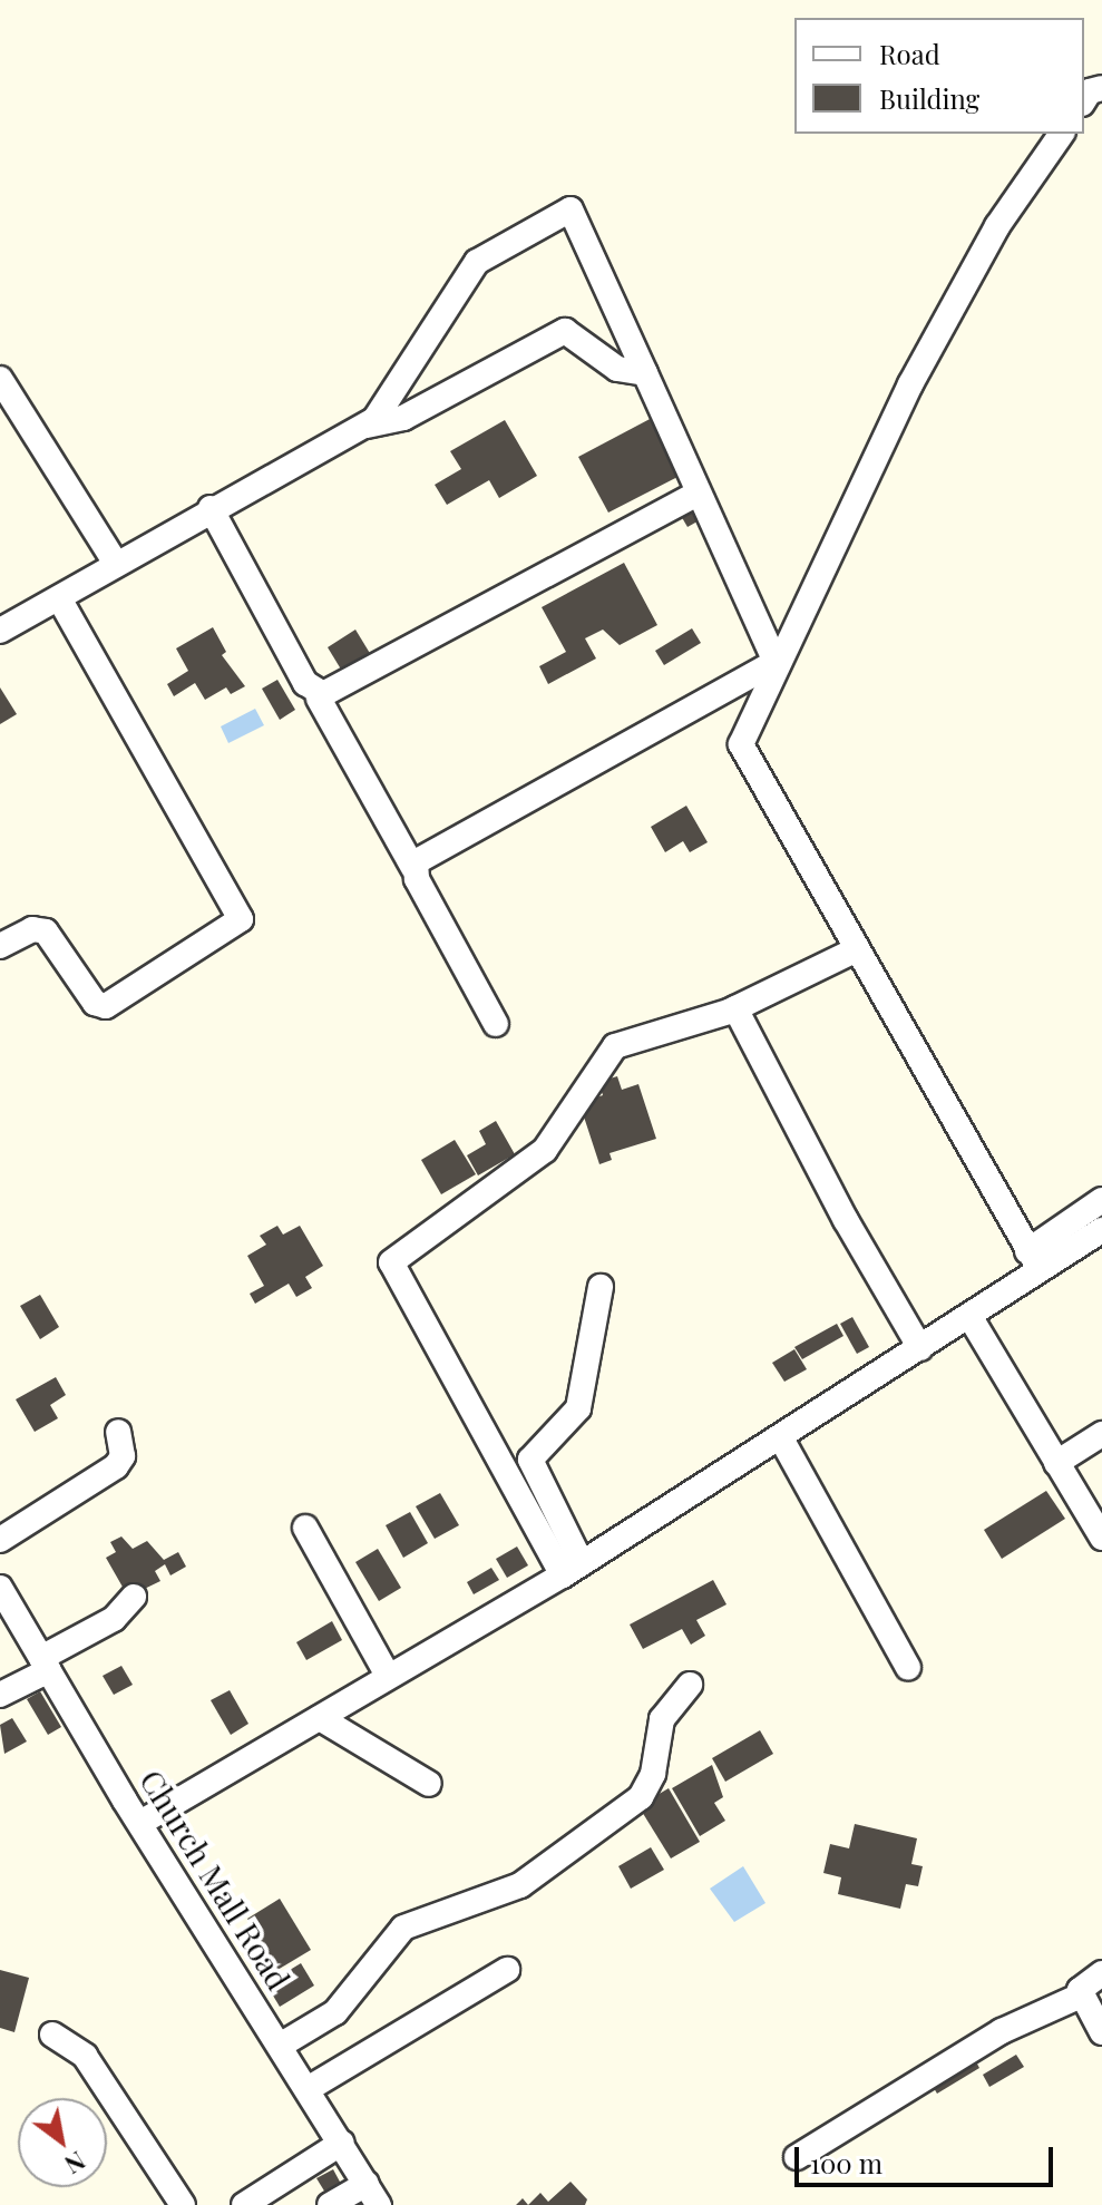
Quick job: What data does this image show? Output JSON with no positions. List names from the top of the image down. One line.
{"streets":{"street":["Church Mall Road"]},"legend":["Road","Building"],"scale_bar":"100 m","north":"bottom right"}
